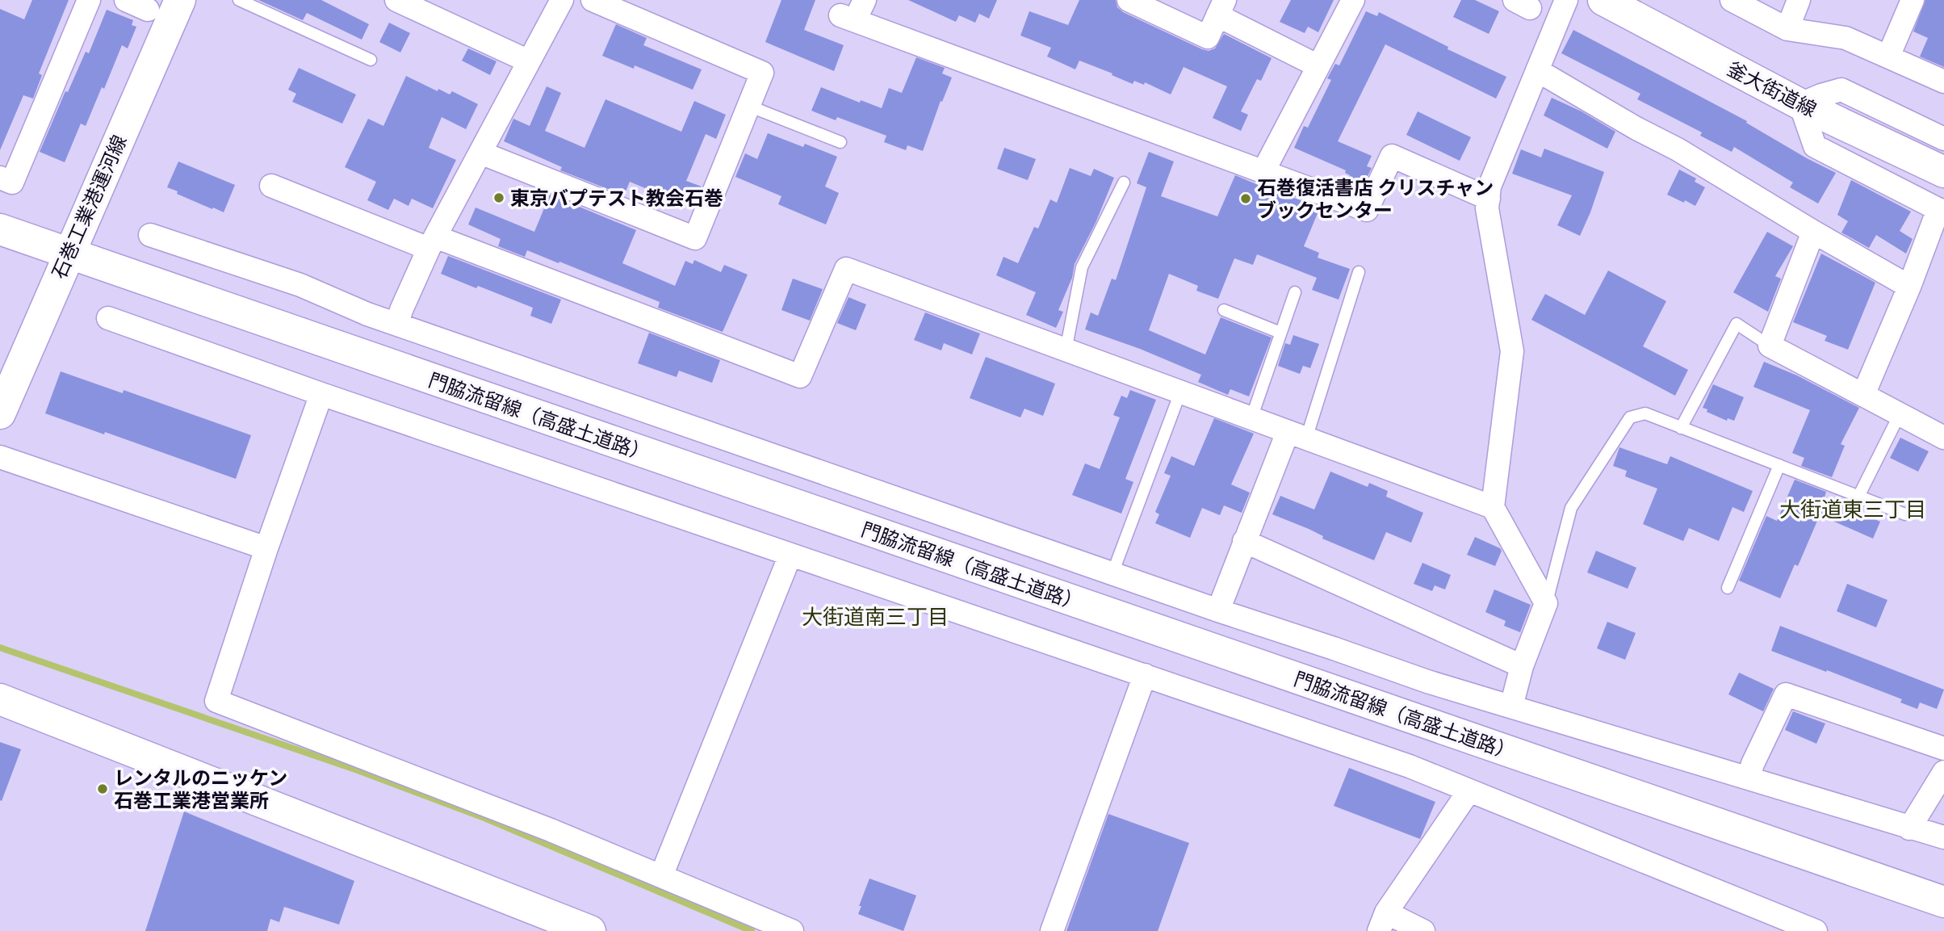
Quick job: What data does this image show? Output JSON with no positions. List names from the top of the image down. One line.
{"streets":{"main road":["釜大街道線","石巻工業港運河線","門脇流留線（高盛土道路）"]},"crossings":[["石巻工業港運河線","門脇流留線（高盛土道路）"]],"districts":["大街道東三丁目","大街道南三丁目"],"places":["東京バプテスト教会石巻","石巻復活書店 クリスチャン ブックセンター","レンタルのニッケン 石巻工業港営業所"]}
